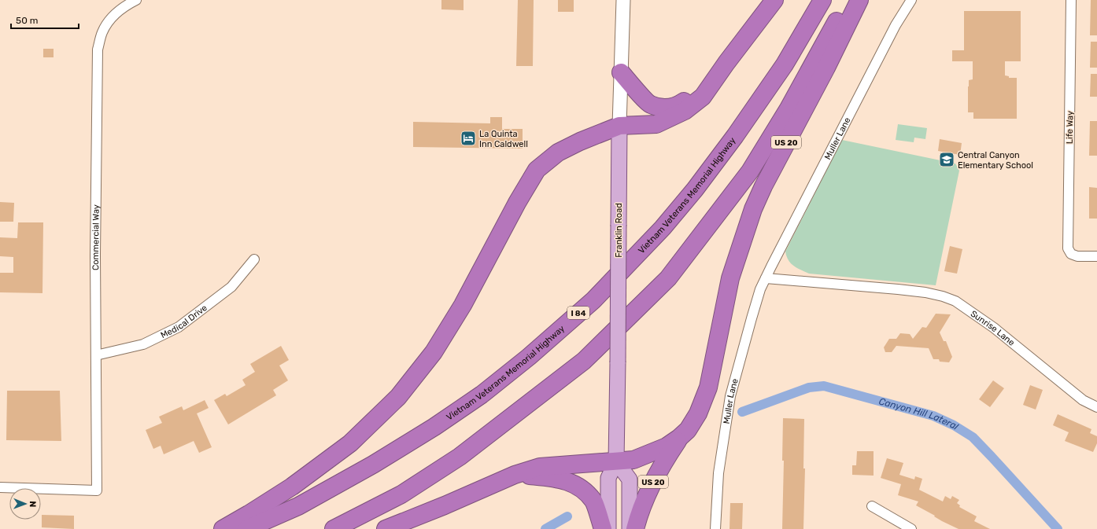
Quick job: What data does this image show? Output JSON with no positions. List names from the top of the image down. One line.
{"streets":{"highway":["US 20","Vietnam Veterans Memorial Highway","I 84"],"main road":["Franklin Road"],"street":["Life Way","Muller Lane","Commercial Way","Medical Drive","Sunrise Lane"]},"crossings":[["Muller Lane","Sunrise Lane"],["US 20","Franklin Road"],["Commercial Way","Medical Drive"]],"water":["Canyon Hill Lateral"],"places":{"hotel":["La Quinta Inn Caldwell"],"school or university":["Central Canyon Elementary School"]},"scale_bar":"50 m","north":"right"}
